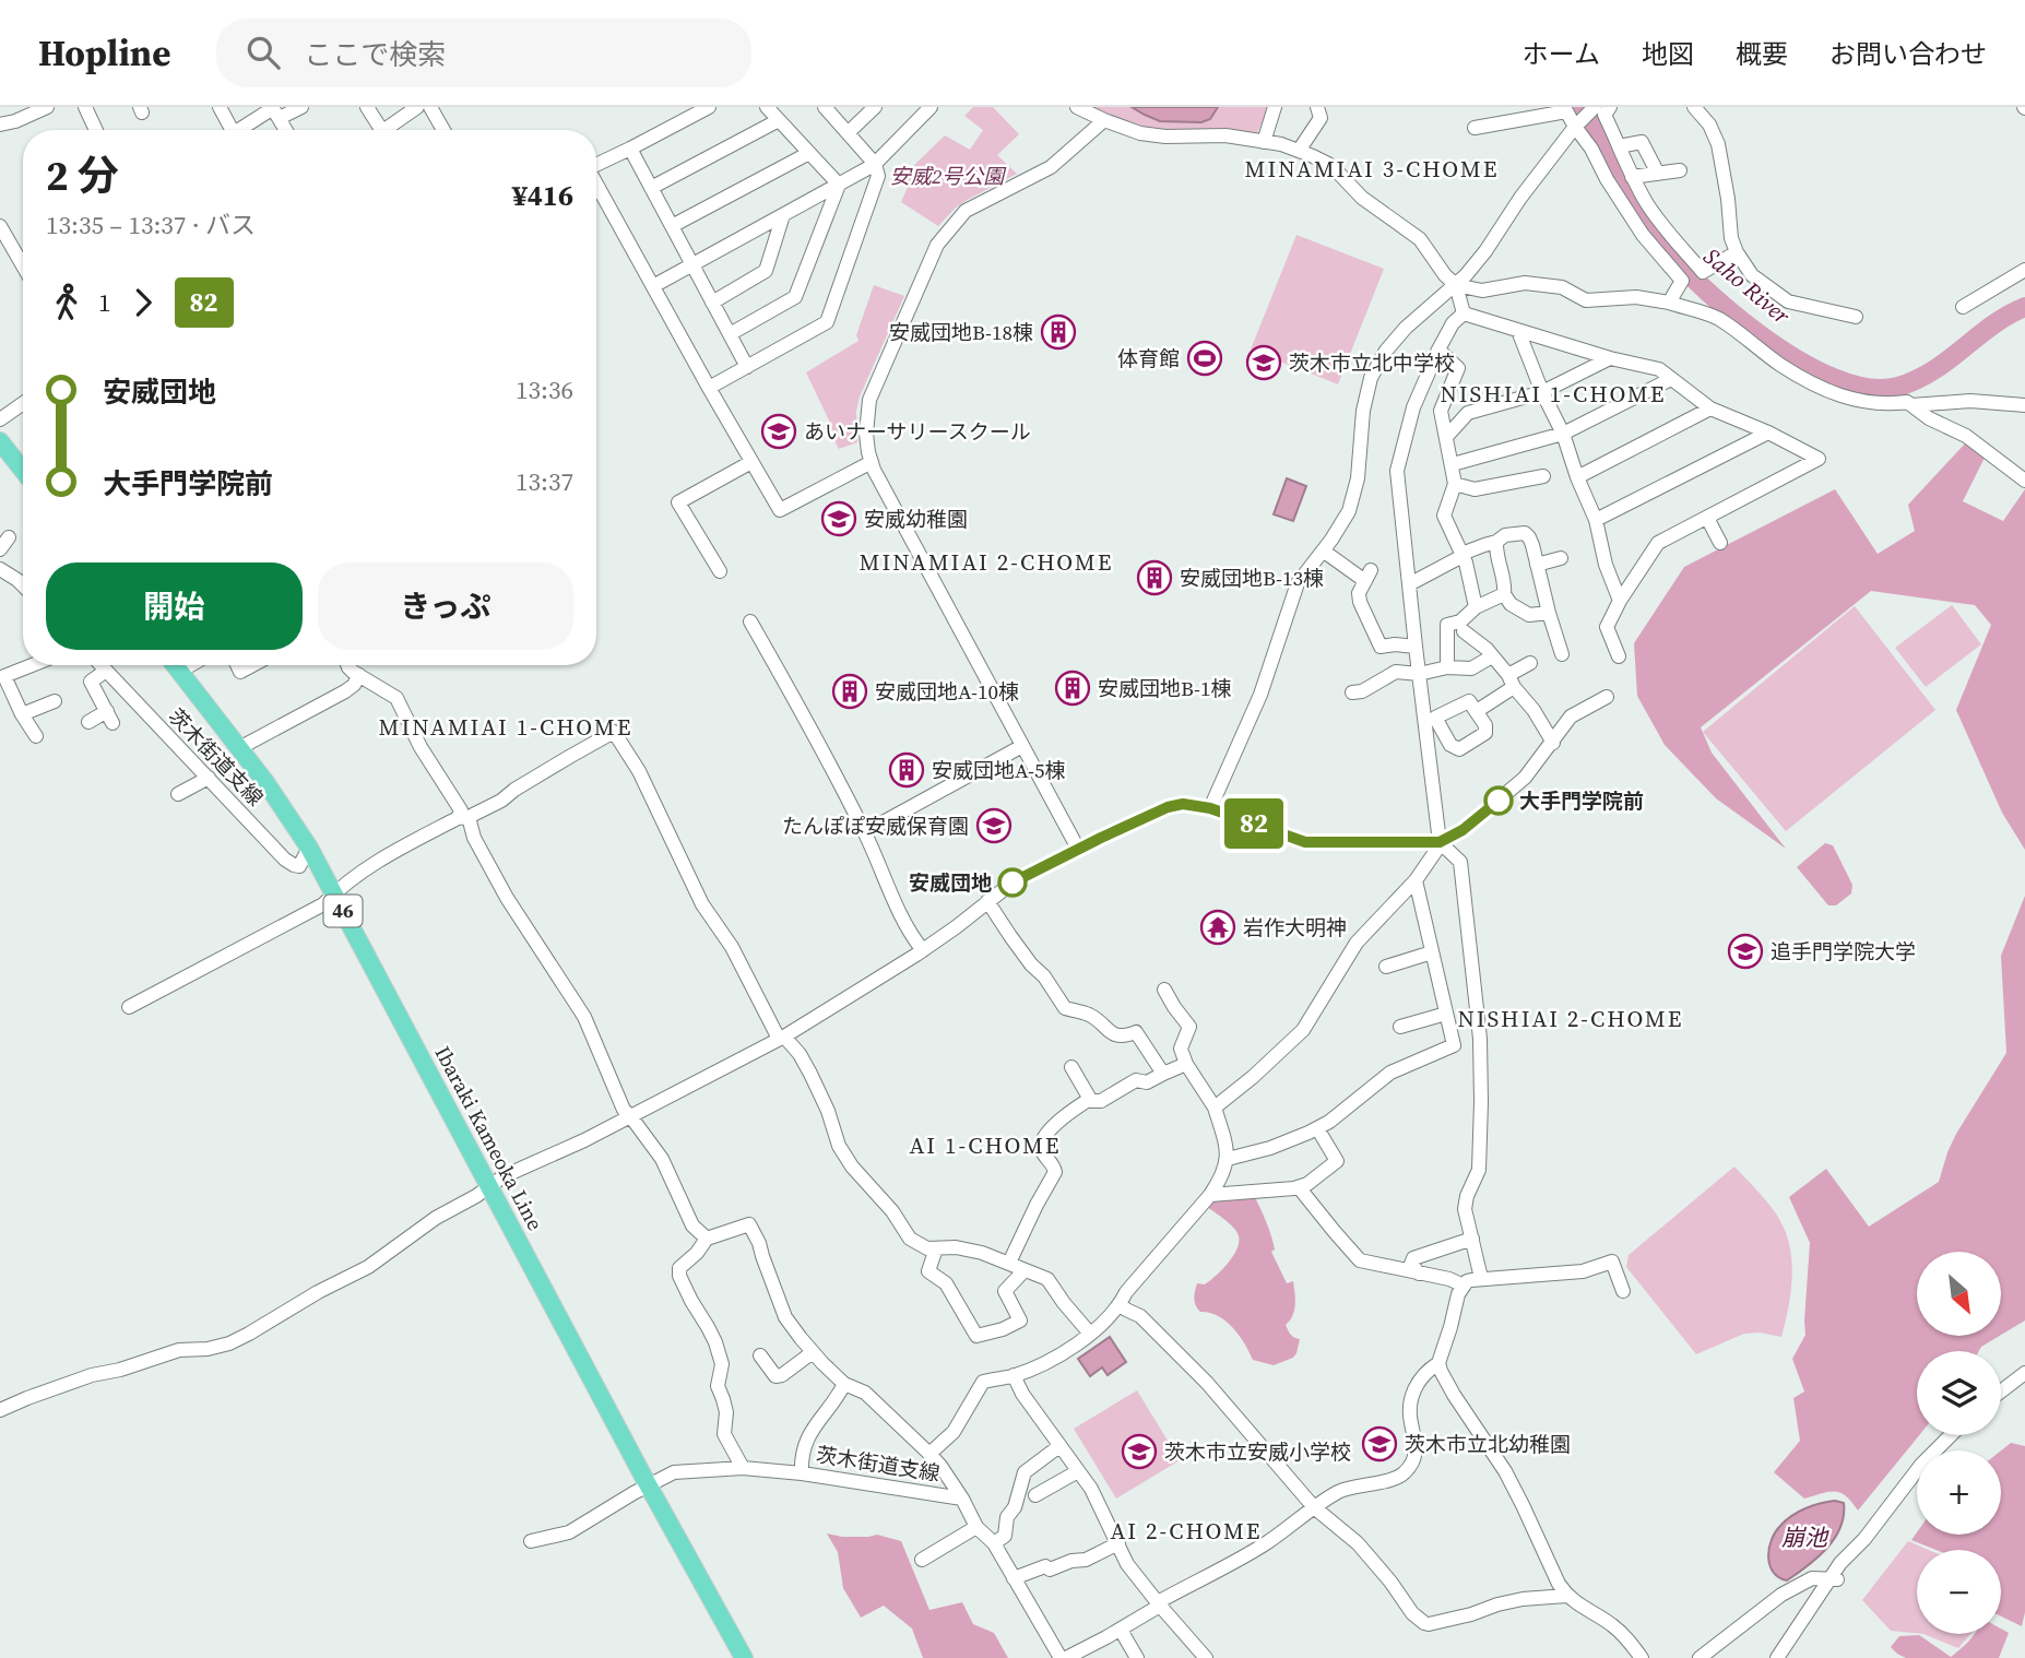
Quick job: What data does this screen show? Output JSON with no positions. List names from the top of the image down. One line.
{"streets":{"main road":["46","Ibaraki Kameoka Line"],"street":["茨木街道支線"]},"crossings":[["茨木街道支線","Ibaraki Kameoka Line"]],"districts":["MINAMIAI 3-CHOME","NISHIAI 1-CHOME","MINAMIAI 2-CHOME","MINAMIAI 1-CHOME","NISHIAI 2-CHOME","AI 1-CHOME","AI 2-CHOME"],"water":["Saho River","崩池"],"parks":["安威2号公園"],"places":{"building":["安威団地B-18棟","安威団地B-13棟","安威団地B-1棟","安威団地A-10棟","安威団地A-5棟"],"sports":["体育館"],"school or university":["茨木市立北中学校","あいナーサリースクール","安威幼稚園","たんぽぽ安威保育園","追手門学院大学","茨木市立北幼稚園","茨木市立安威小学校"],"other":["大手門学院前","安威団地"],"temple":["岩作大明神"]},"lines":["bus line 82"],"north":"bottom right","page":{"header":"Hopline","search":"ここで検索","nav":["ホーム","地図","概要","お問い合わせ"],"on_map":"82","heading":["2 分","13:35 – 13:37 · バス","¥416"],"legs":["1","82"],"list":[{"name":"安威団地","value":"13:36"},{"name":"大手門学院前","value":"13:37"}],"buttons":["開始","きっぷ"],"map_buttons":["+","−"]}}
